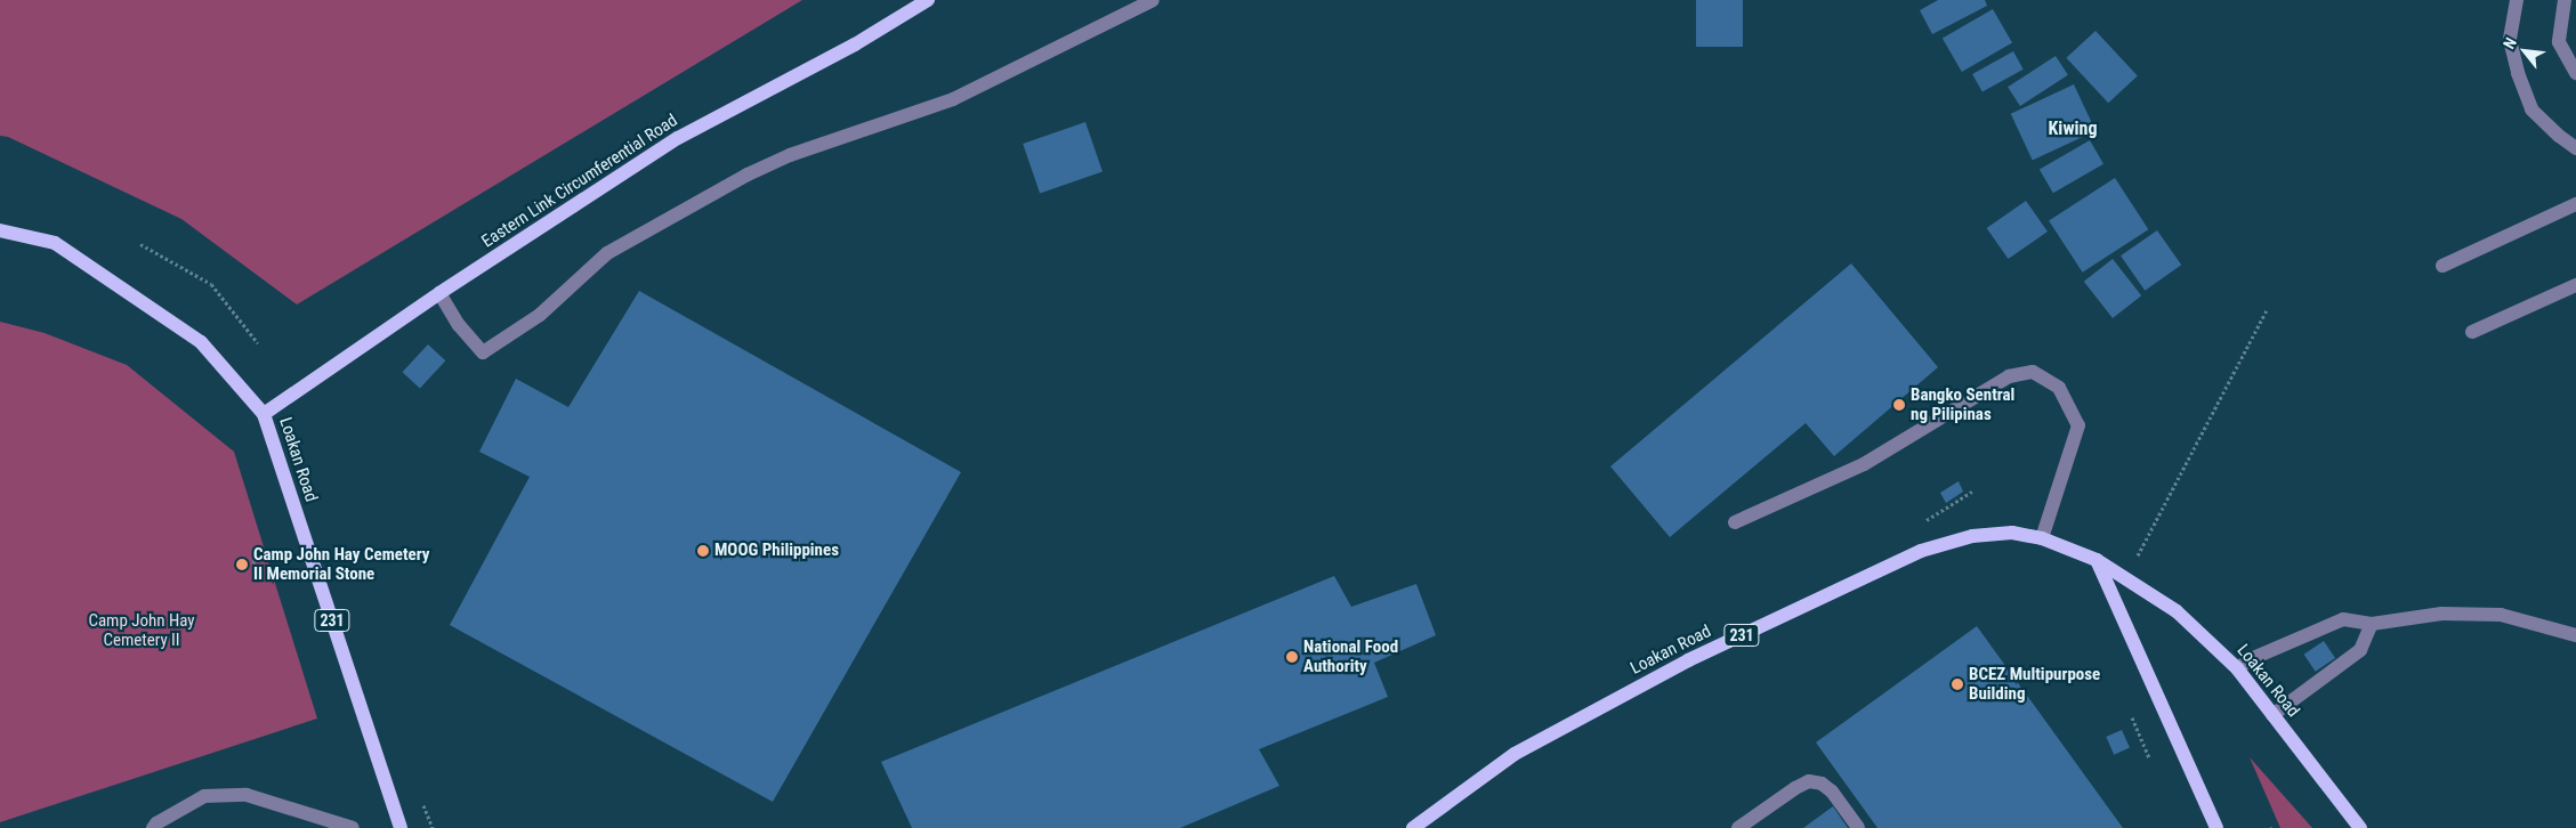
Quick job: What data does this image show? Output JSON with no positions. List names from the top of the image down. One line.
{"streets":{"main road":["Eastern Link Circumferential Road","Loakan Road","231"]},"crossings":[["Eastern Link Circumferential Road","Loakan Road"]],"districts":["Kiwing"],"parks":["Camp John Hay Cemetery II"],"places":["Bangko Sentral ng Pilipinas","MOOG Philippines","Camp John Hay Cemetery II Memorial Stone","National Food Authority","BCEZ Multipurpose Building"],"north":"top left"}
